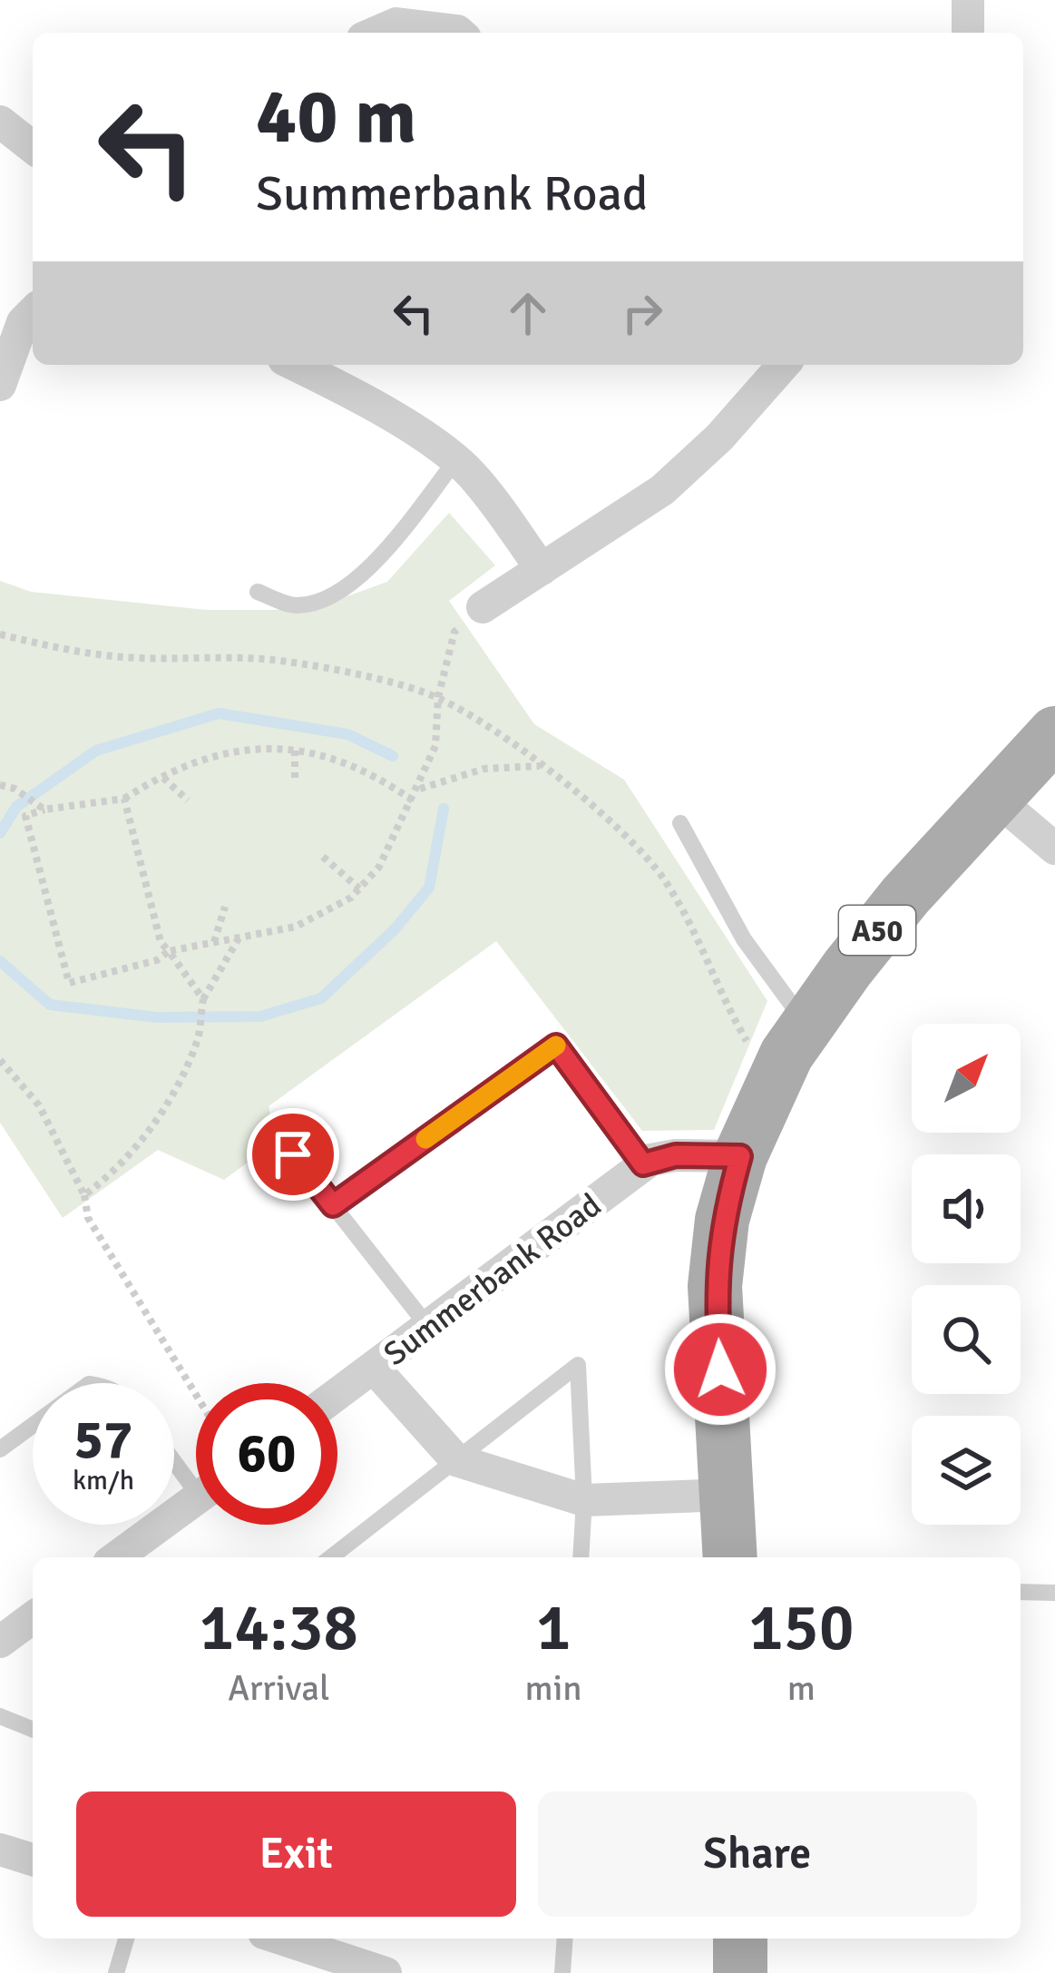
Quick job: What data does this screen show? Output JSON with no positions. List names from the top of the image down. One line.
{"streets":{"main road":["A50"],"street":["Summerbank Road"]},"crossings":[["A50","Summerbank Road"]],"north":"top right","page":{"turn":["40 m","Summerbank Road"],"speed":"57 km/h","limit":"60","eta":["14:38","Arrival","1","min","150","m"],"buttons":["Exit","Share"]}}
